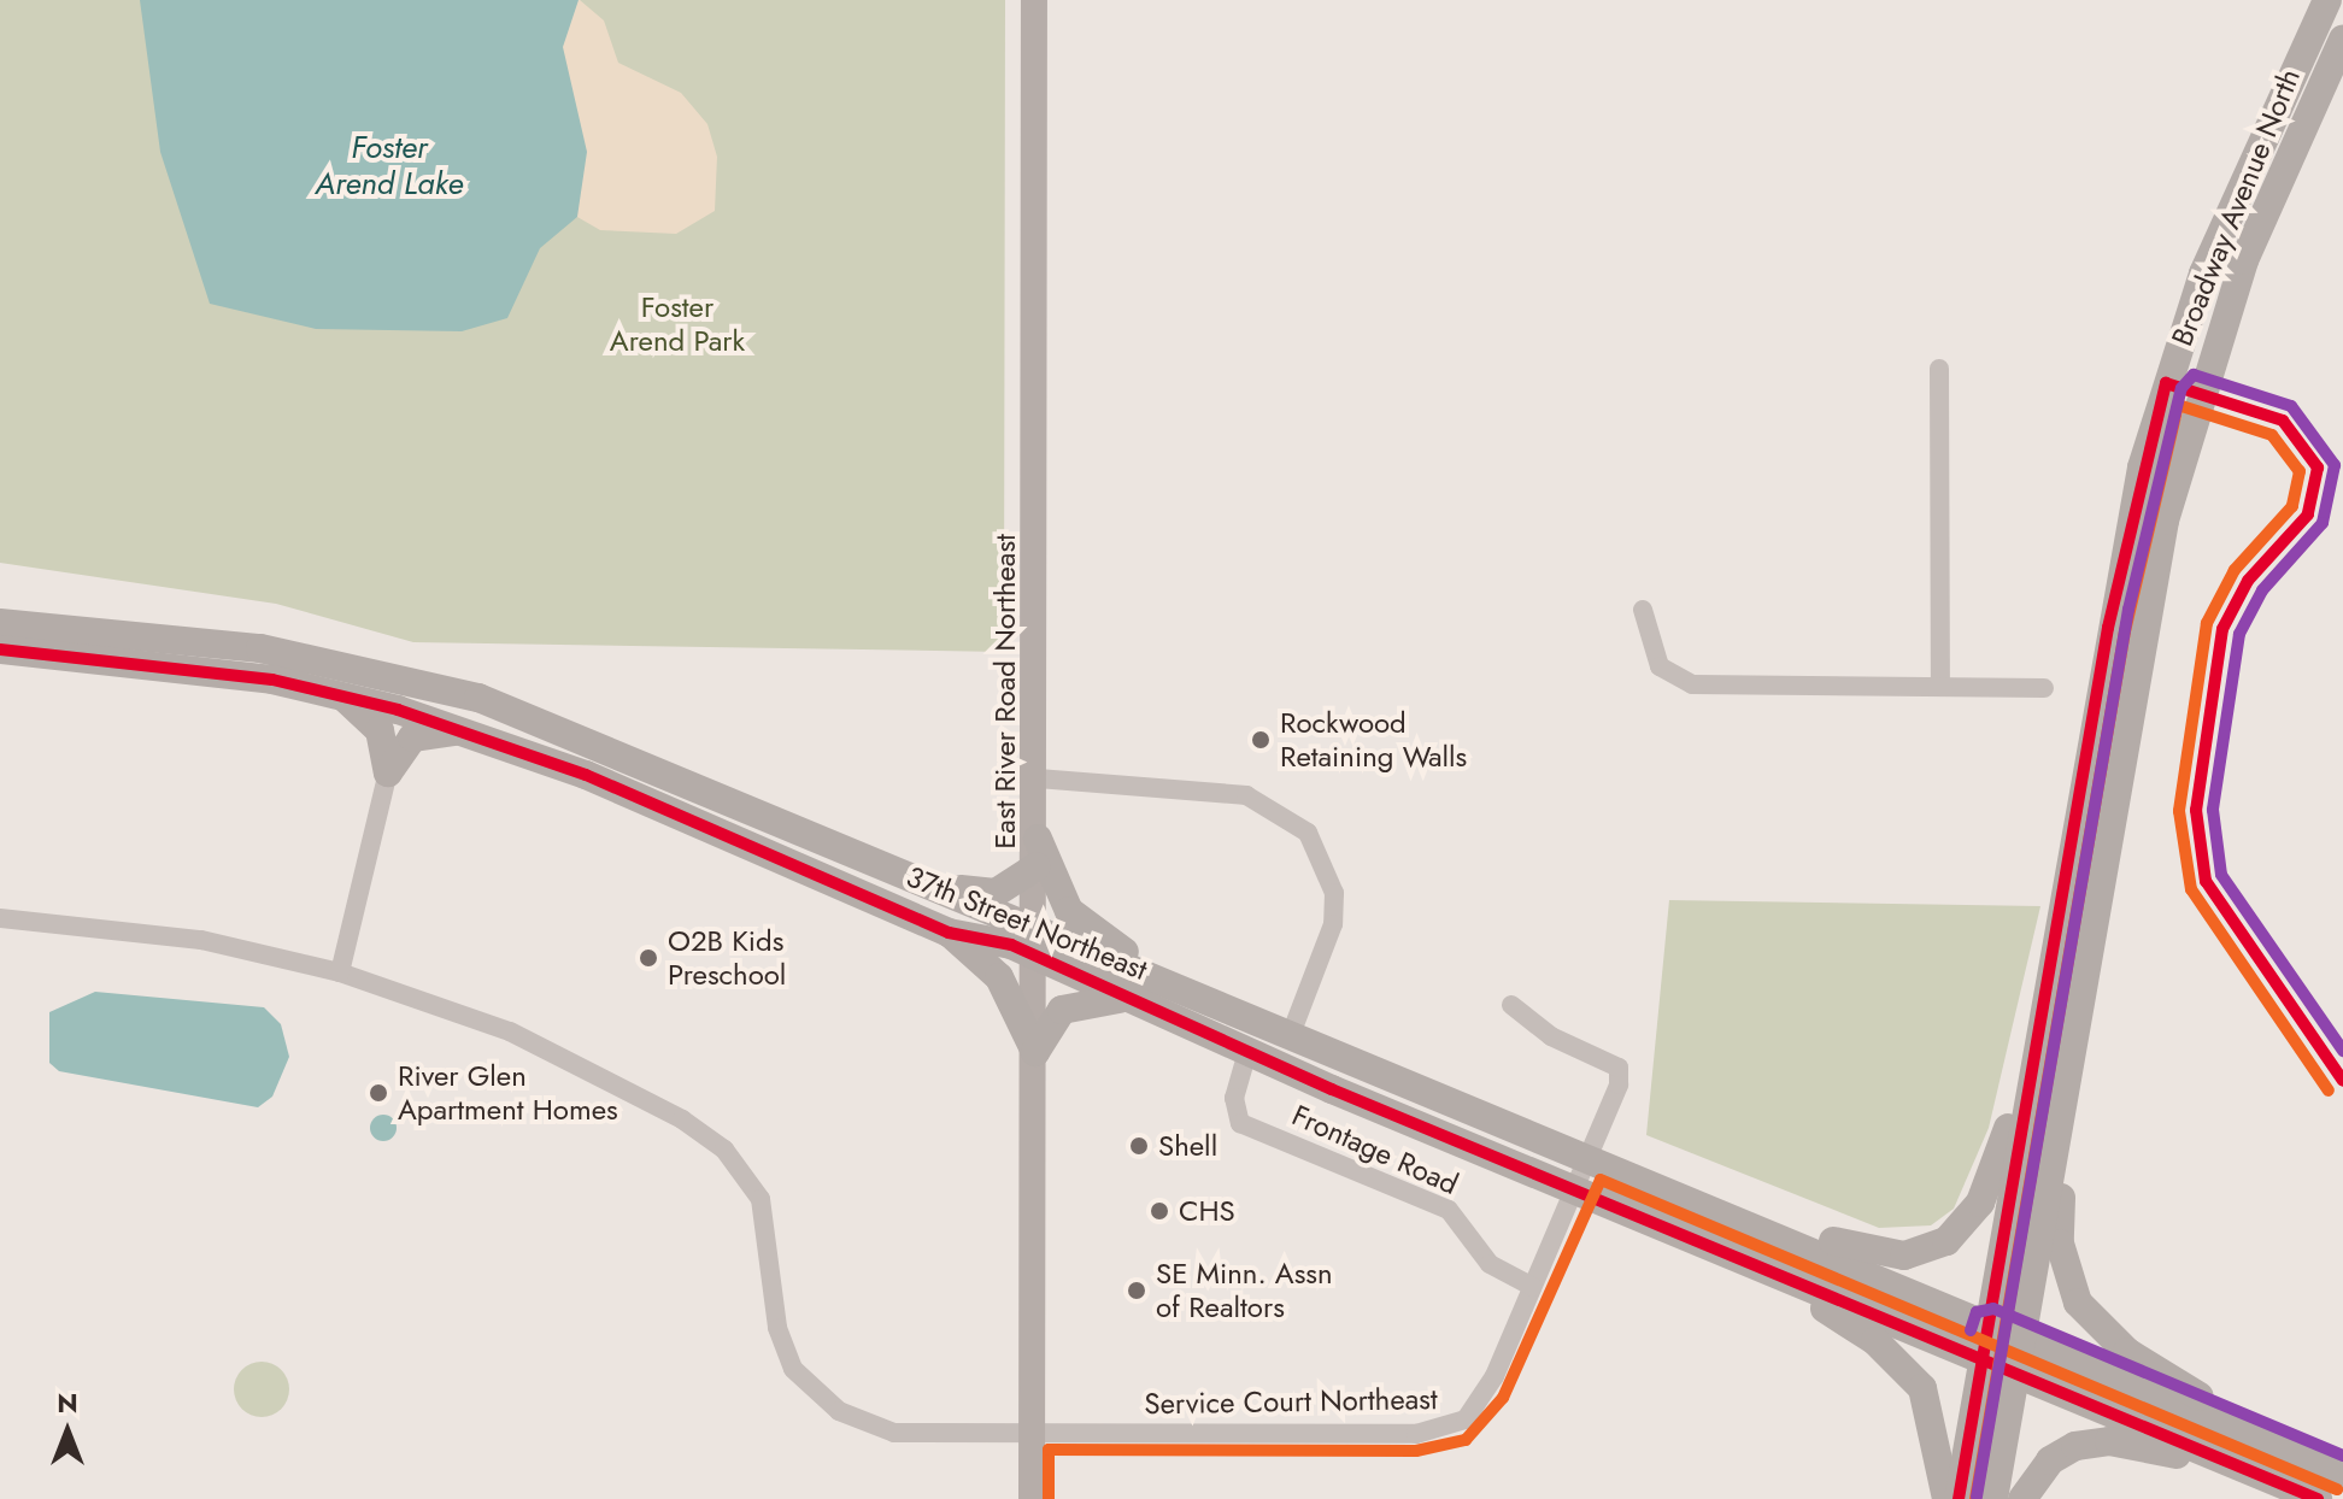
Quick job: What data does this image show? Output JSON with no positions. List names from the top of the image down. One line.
{"streets":{"main road":["Broadway Avenue North","37th Street Northeast"],"street":["East River Road Northeast","Frontage Road","Service Court Northeast"]},"crossings":[["Broadway Avenue North","37th Street Northeast"],["East River Road Northeast","37th Street Northeast"],["East River Road Northeast","Service Court Northeast"],["37th Street Northeast","Frontage Road"],["37th Street Northeast","Service Court Northeast"],["Frontage Road","Service Court Northeast"]],"water":["Foster Arend Lake"],"parks":["Foster Arend Park"],"places":["Rockwood Retaining Walls","O2B Kids Preschool","River Glen Apartment Homes","Shell","CHS","SE Minn. Assn of Realtors"],"north":"top"}
